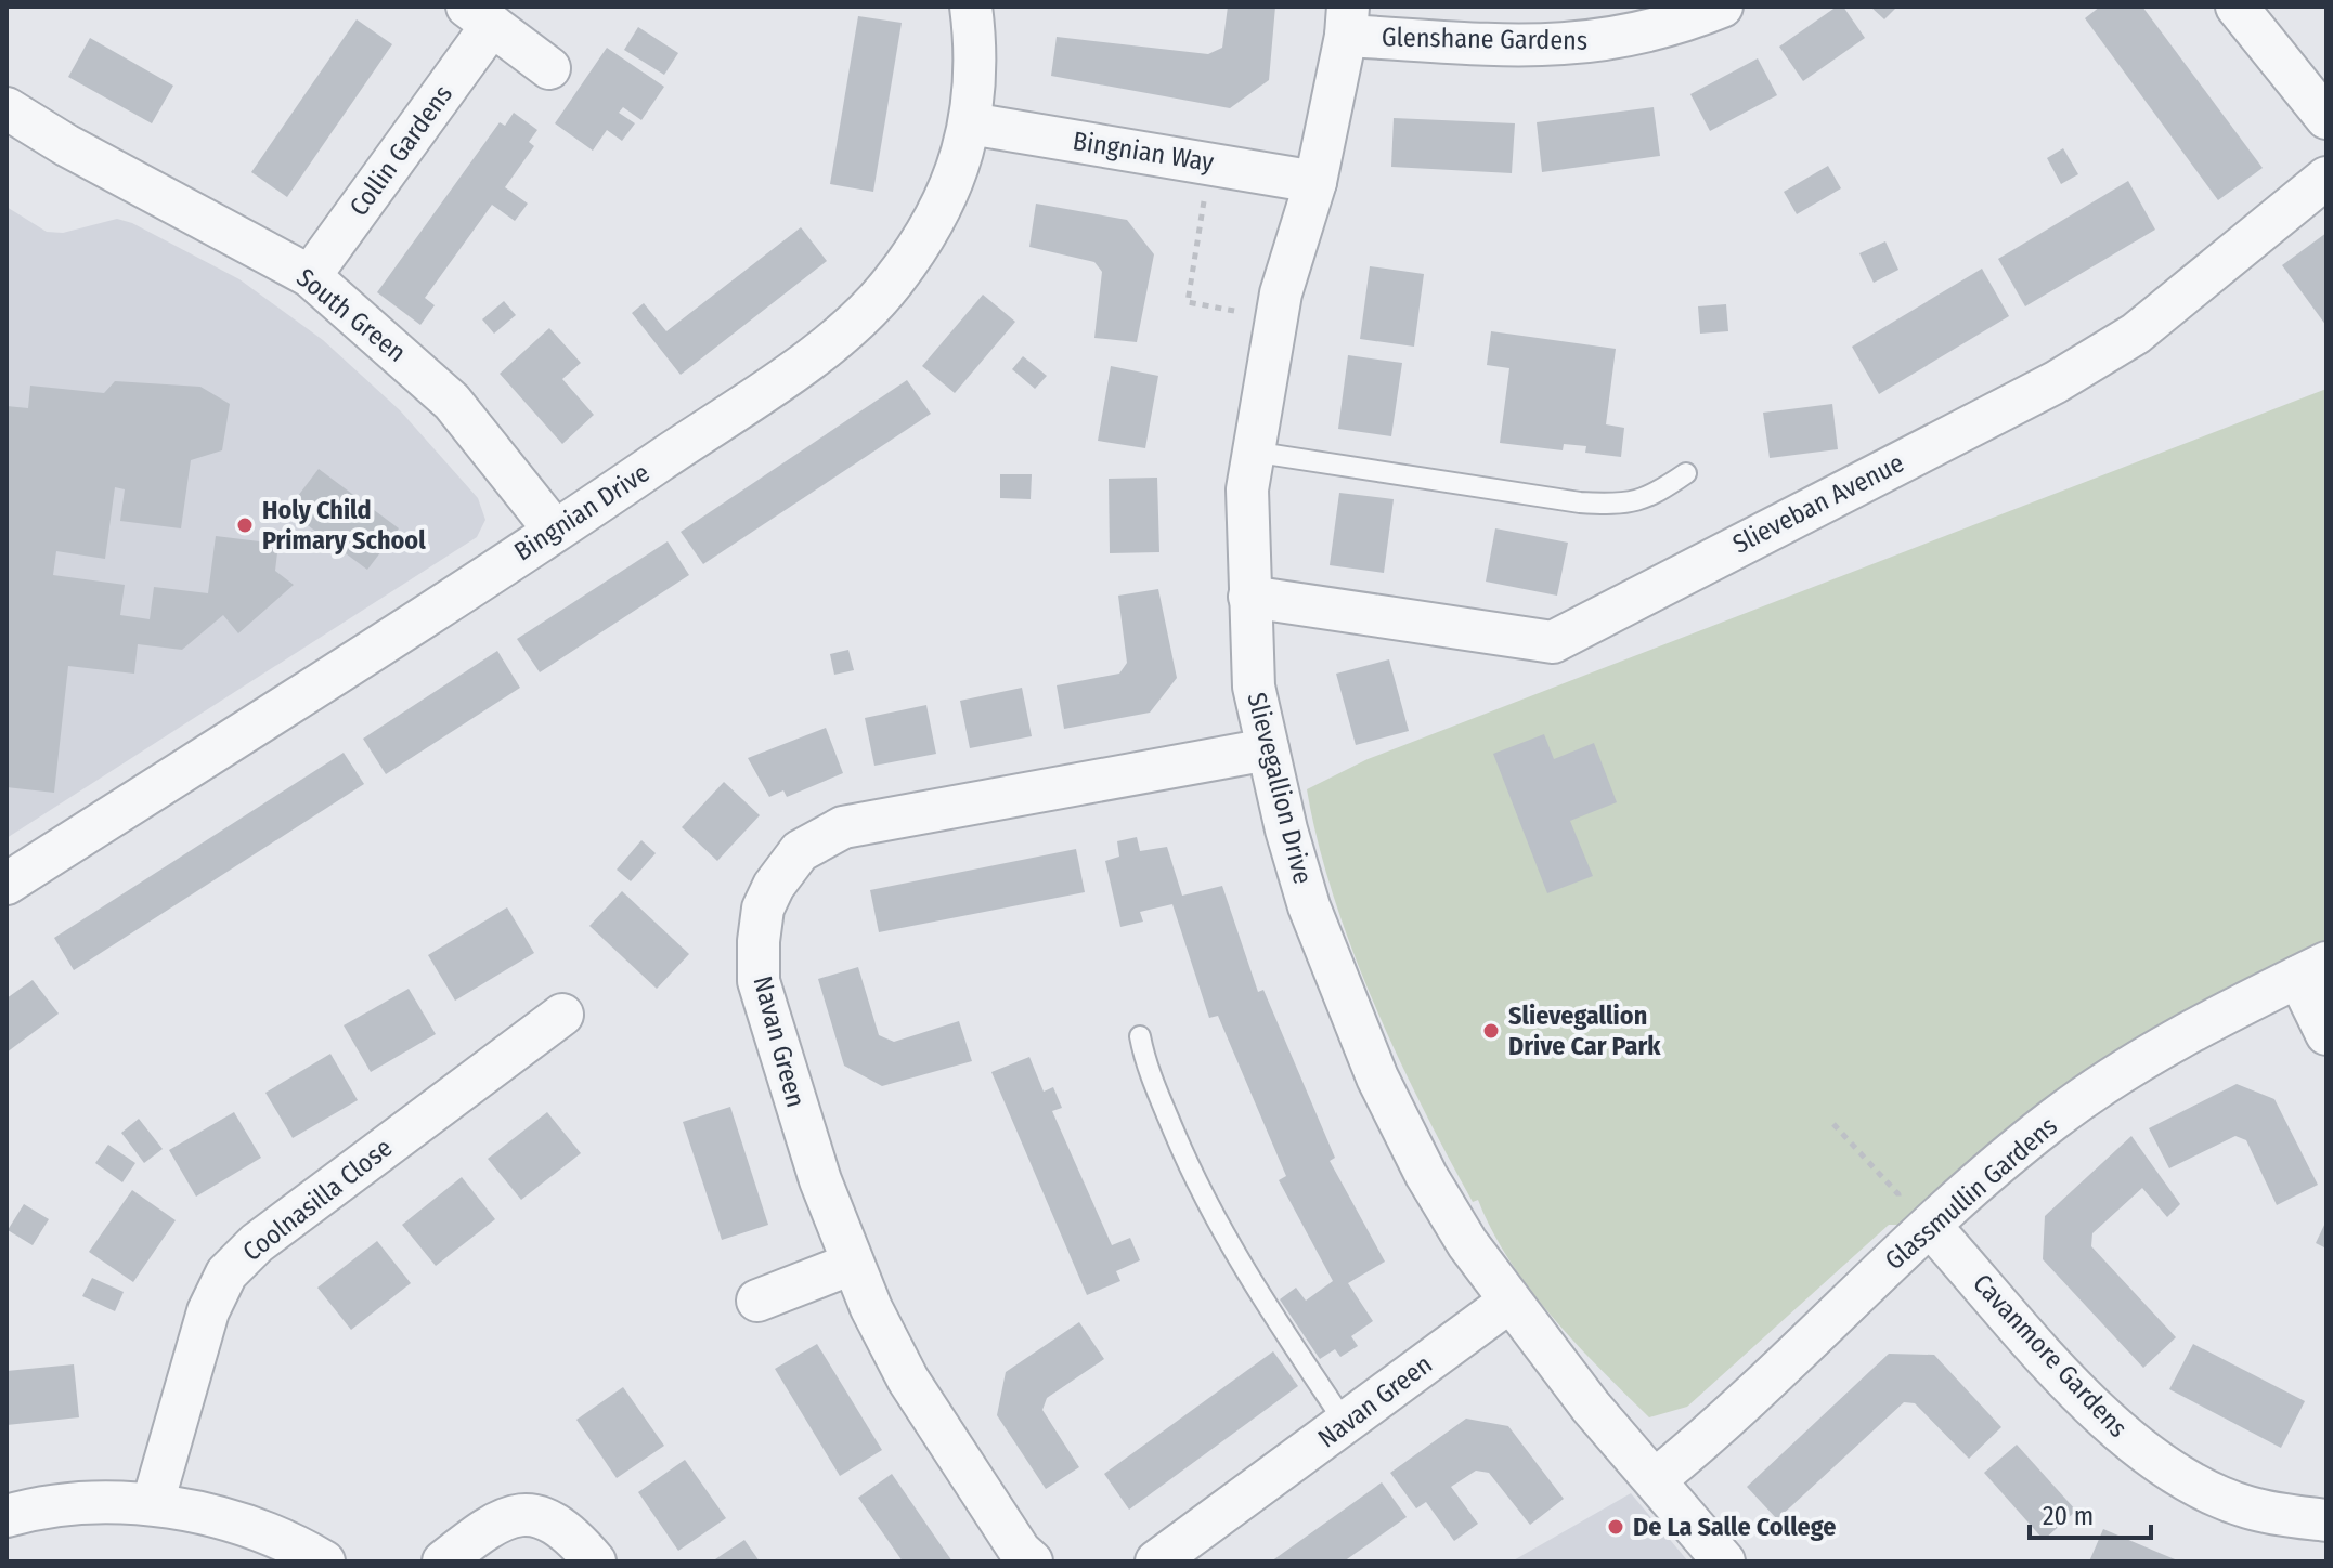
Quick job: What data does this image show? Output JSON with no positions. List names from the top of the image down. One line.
{"streets":{"street":["Glenshane Gardens","Collin Gardens","Bingnian Way","South Green","Slieveban Avenue","Bingnian Drive","Slievegallion Drive","Navan Green","Glassmullin Gardens","Coolnasilla Close","Cavanmore Gardens"]},"crossings":[["Glenshane Gardens","Slievegallion Drive"],["Collin Gardens","South Green"],["Bingnian Way","Bingnian Drive"],["Bingnian Way","Slievegallion Drive"],["South Green","Bingnian Drive"],["Slieveban Avenue","Slievegallion Drive"],["Slievegallion Drive","Navan Green"],["Slievegallion Drive","Glassmullin Gardens"],["Glassmullin Gardens","Cavanmore Gardens"]],"places":["Holy Child Primary School","Slievegallion Drive Car Park","De La Salle College"],"scale_bar":"20 m"}
